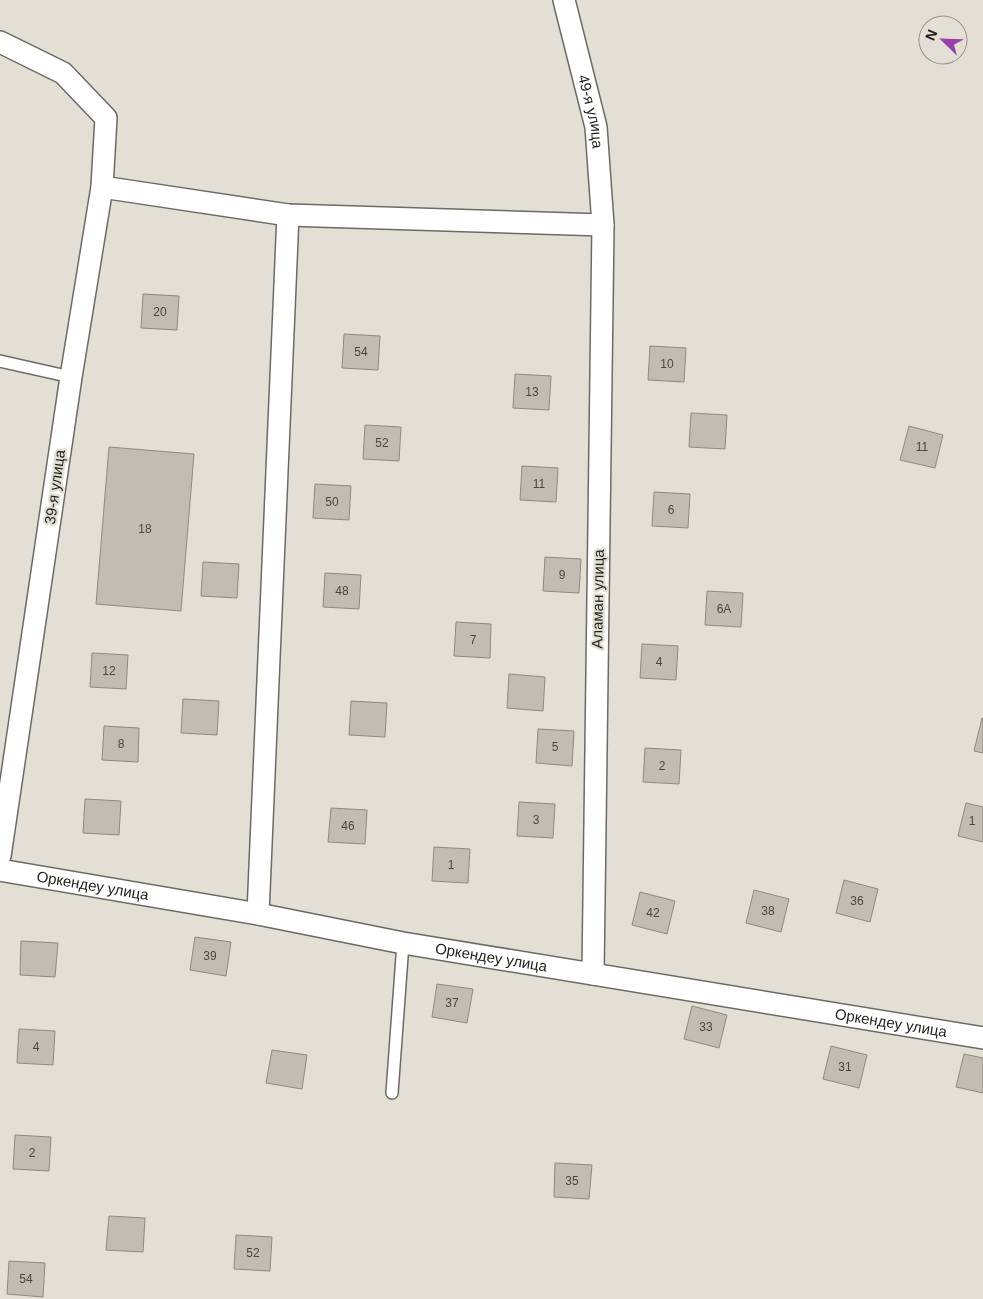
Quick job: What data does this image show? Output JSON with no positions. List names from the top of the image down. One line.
{"streets":{"street":["49-я улица","39-я улица","Аламан улица","Оркендеу улица"]},"crossings":[["49-я улица","Аламан улица"],["Аламан улица","Оркендеу улица"]],"house_numbers":["20","54","10","13","52","11","11","50","6","18","9","48","6А","7","4","12","8","5","2","3","1","46","1","36","38","42","39","37","33","4","31","2","35","52","54"],"north":"top left"}
